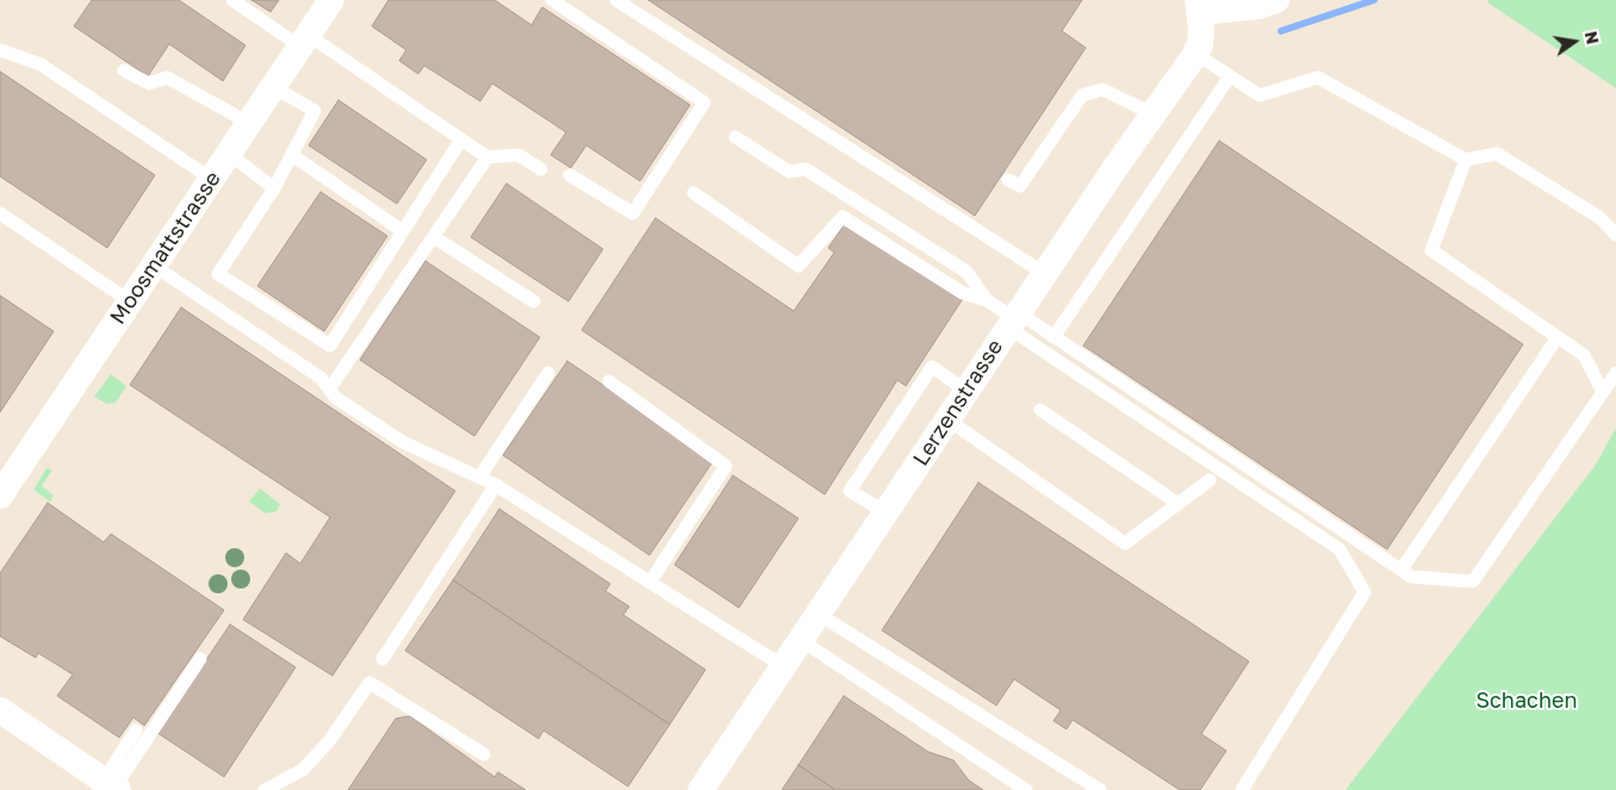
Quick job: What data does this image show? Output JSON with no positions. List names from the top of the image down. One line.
{"streets":{"street":["Moosmattstrasse","Lerzenstrasse"]},"parks":["Schachen"],"north":"right"}
